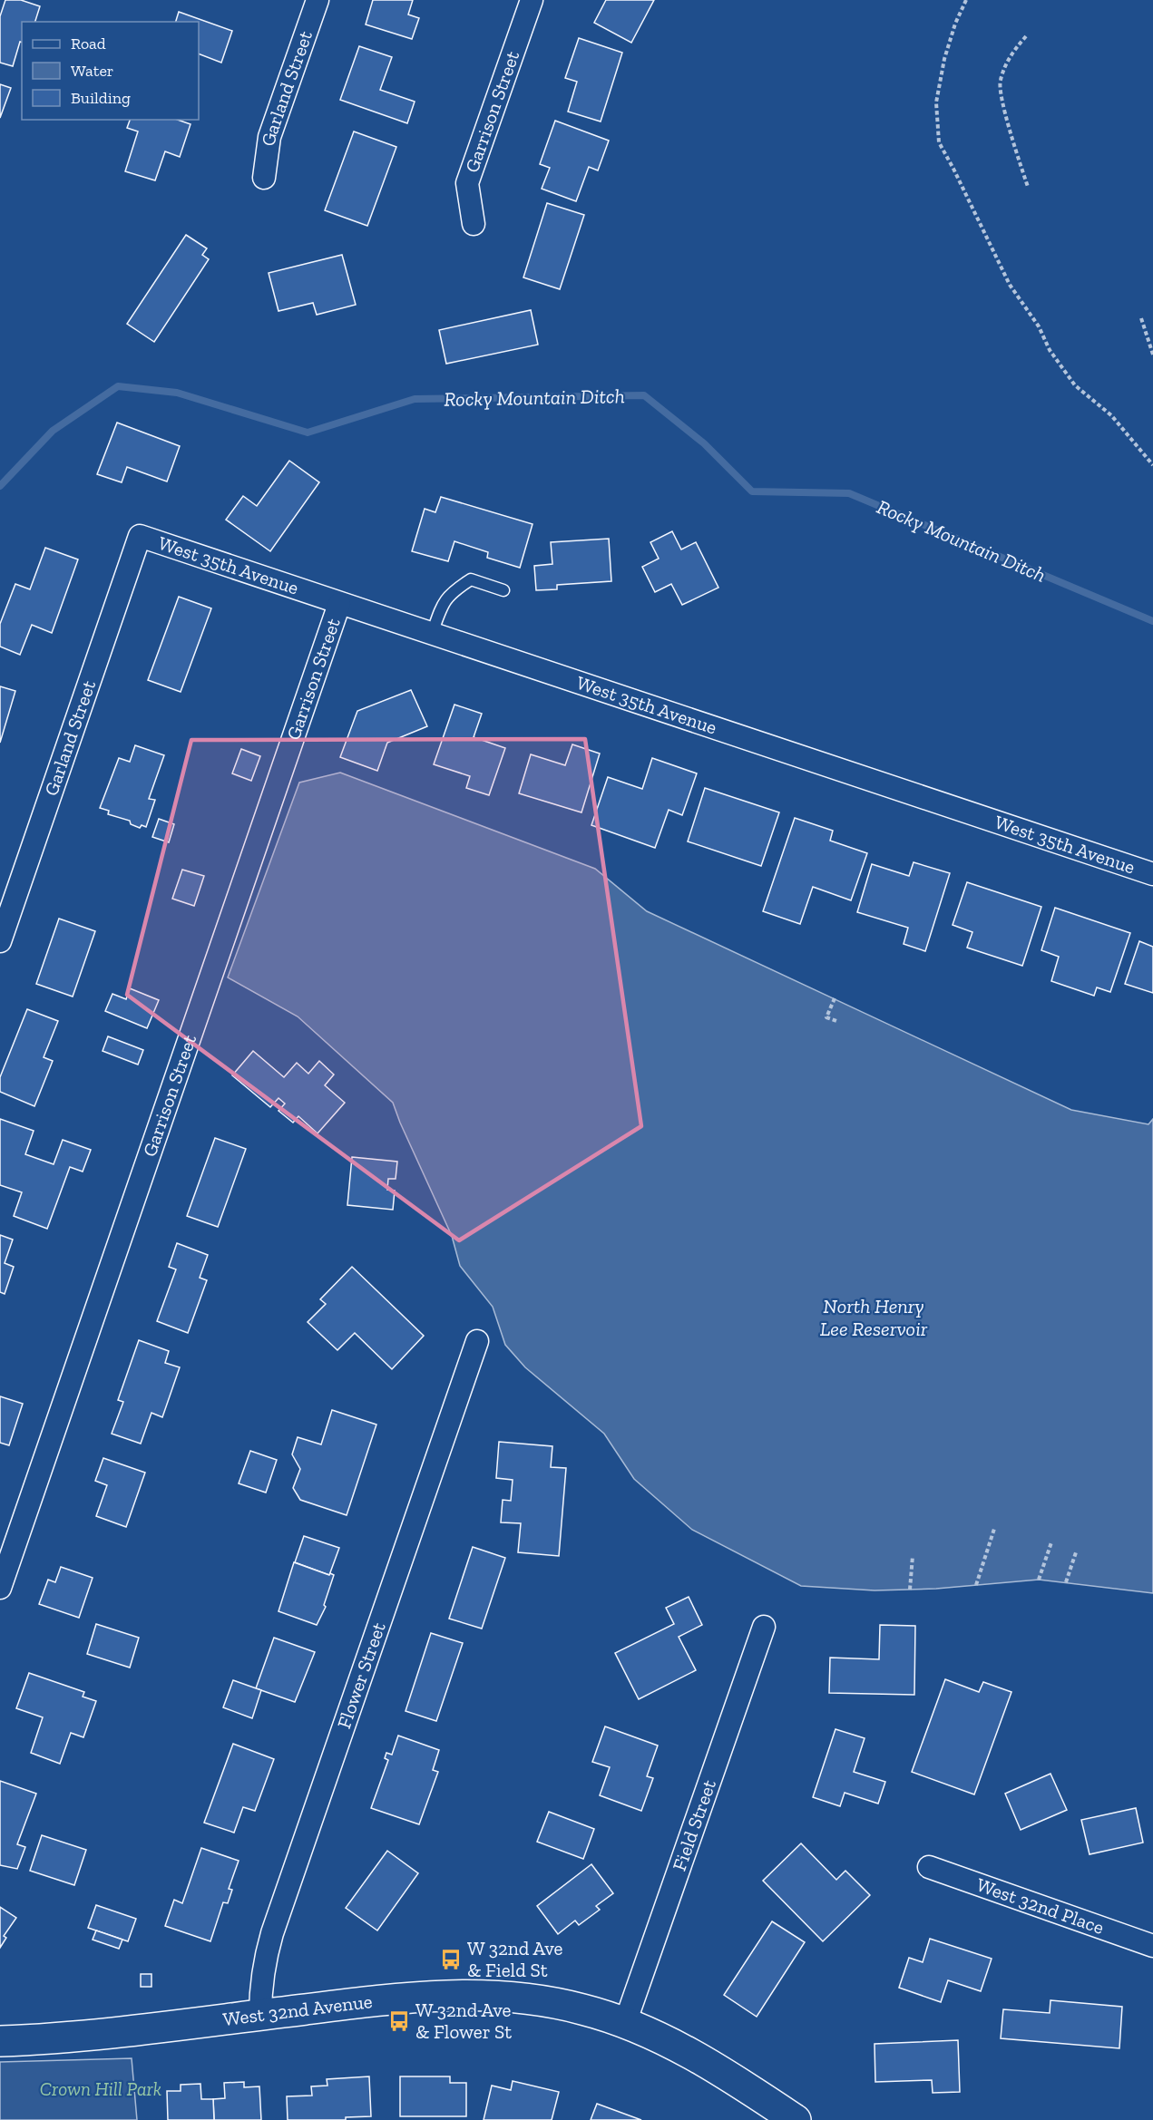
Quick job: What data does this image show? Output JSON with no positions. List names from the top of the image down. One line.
{"streets":{"street":["Garland Street","Garrison Street","West 35th Avenue","Flower Street","Field Street","West 32nd Place","West 32nd Avenue"]},"crossings":[["Garland Street","West 35th Avenue"],["Garrison Street","West 35th Avenue"],["Flower Street","West 32nd Avenue"],["Field Street","West 32nd Avenue"]],"water":["Rocky Mountain Ditch","North Henry Lee Reservoir"],"parks":["Crown Hill Park"],"places":{"bus stop":["W 32nd Ave & Field St","W 32nd Ave & Flower St"]},"legend":["Road","Water","Building"]}
